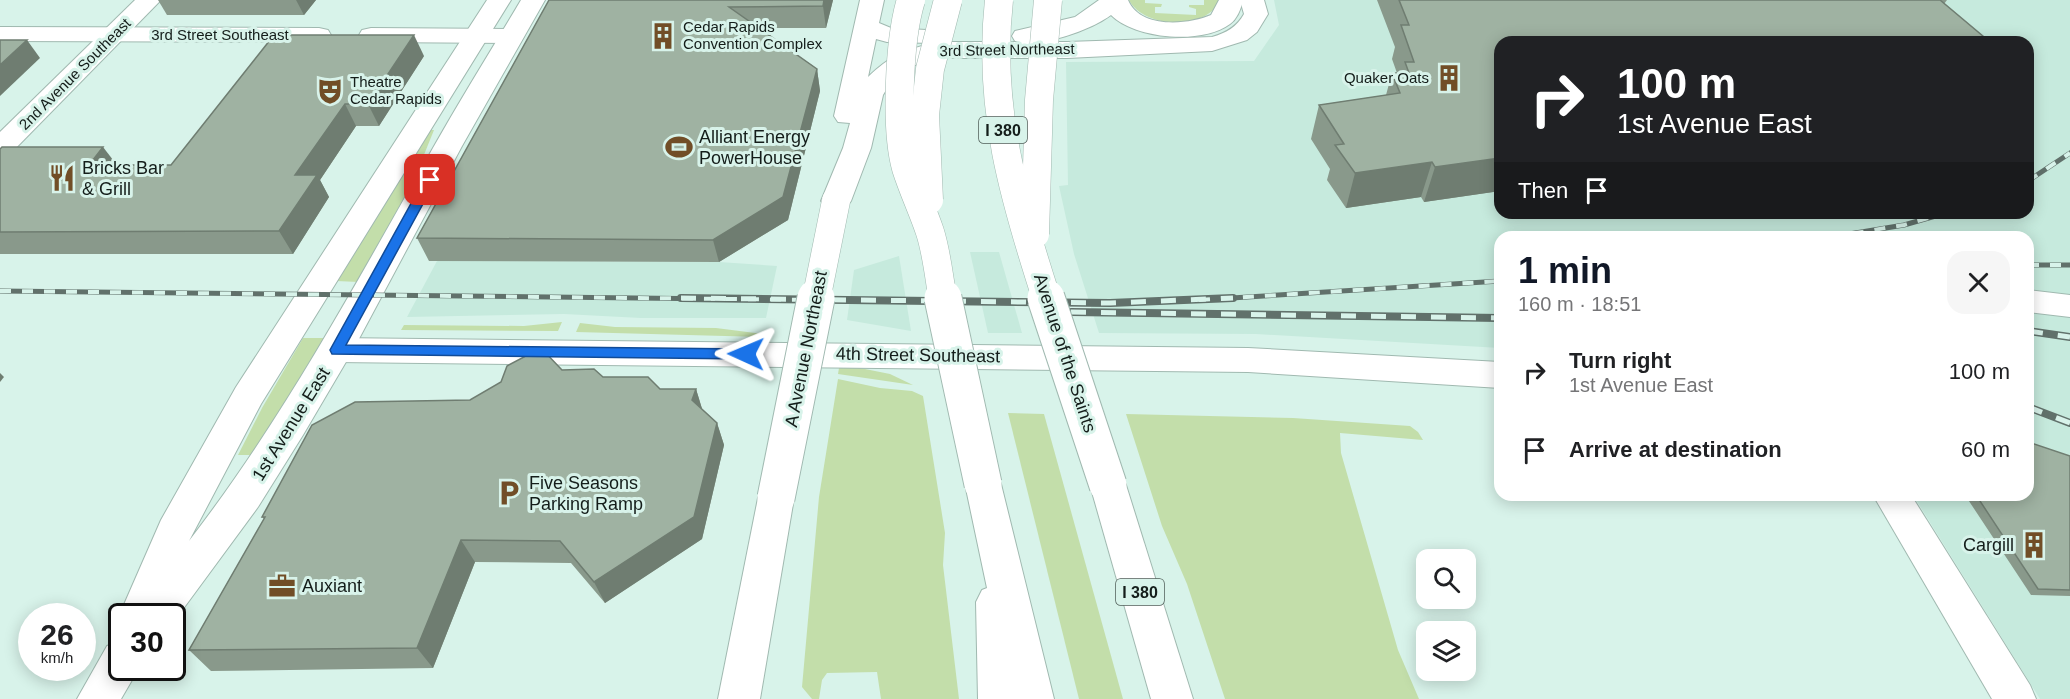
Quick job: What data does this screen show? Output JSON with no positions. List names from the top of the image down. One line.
{"streets":{"main road":["3rd Street Southeast","3rd Street Northeast","2nd Avenue Southeast","I 380","A Avenue Northeast","Avenue of the Saints","4th Street Southeast","1st Avenue East"]},"crossings":[["3rd Street Southeast","2nd Avenue Southeast"],["3rd Street Southeast","1st Avenue East"],["3rd Street Northeast","A Avenue Northeast"],["4th Street Southeast","1st Avenue East"]],"places":{"building":["Cedar Rapids Convention Complex","Quaker Oats","Cargill"],"theatre":["Theatre Cedar Rapids"],"sports":["Alliant Energy PowerHouse"],"restaurant":["Bricks Bar & Grill"],"parking":["Five Seasons Parking Ramp"],"office":["Auxiant"]},"page":{"turn":["100 m","1st Avenue East"],"then":"Then","heading":["1 min","160 m · 18:51"],"list":[{"name":"Turn right","note":"1st Avenue East","value":"100 m"},{"name":"Arrive at destination","value":"60 m"}],"speed":"26 km/h","limit":"30"}}
